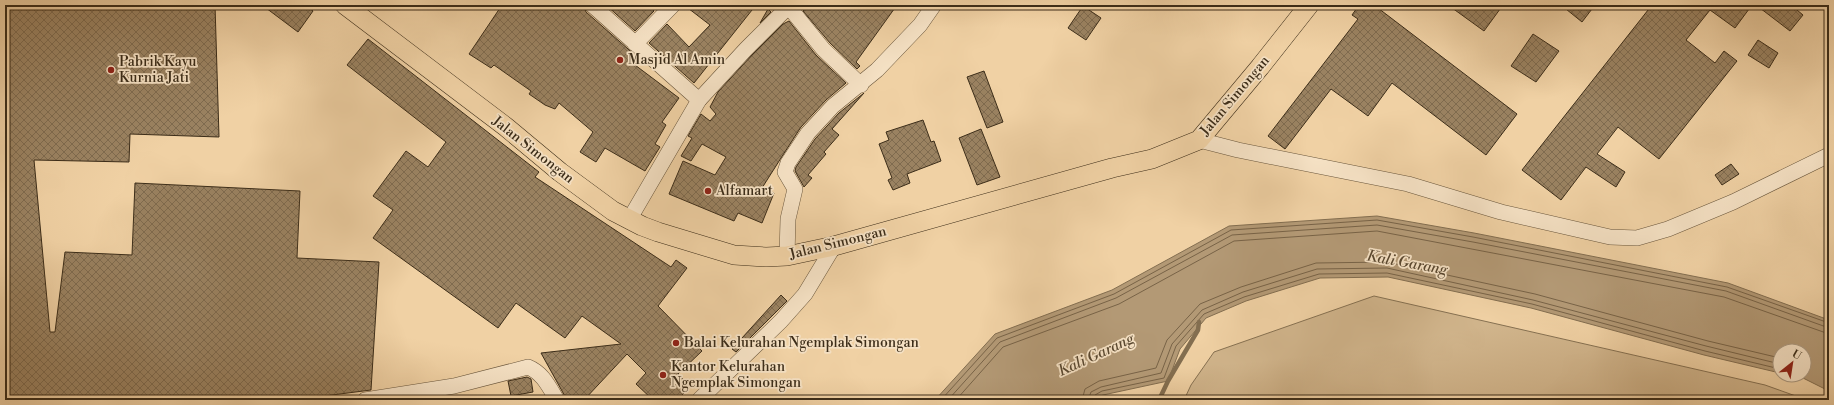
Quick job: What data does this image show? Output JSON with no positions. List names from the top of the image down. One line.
{"streets":{"main road":["Jalan Simongan"]},"water":["Kali Garang"],"places":["Masjid Al Amin","Pabrik Kayu Kurnia Jati","Alfamart","Balai Kelurahan Ngemplak Simongan","Kantor Kelurahan Ngemplak Simongan"],"north":"top right"}
